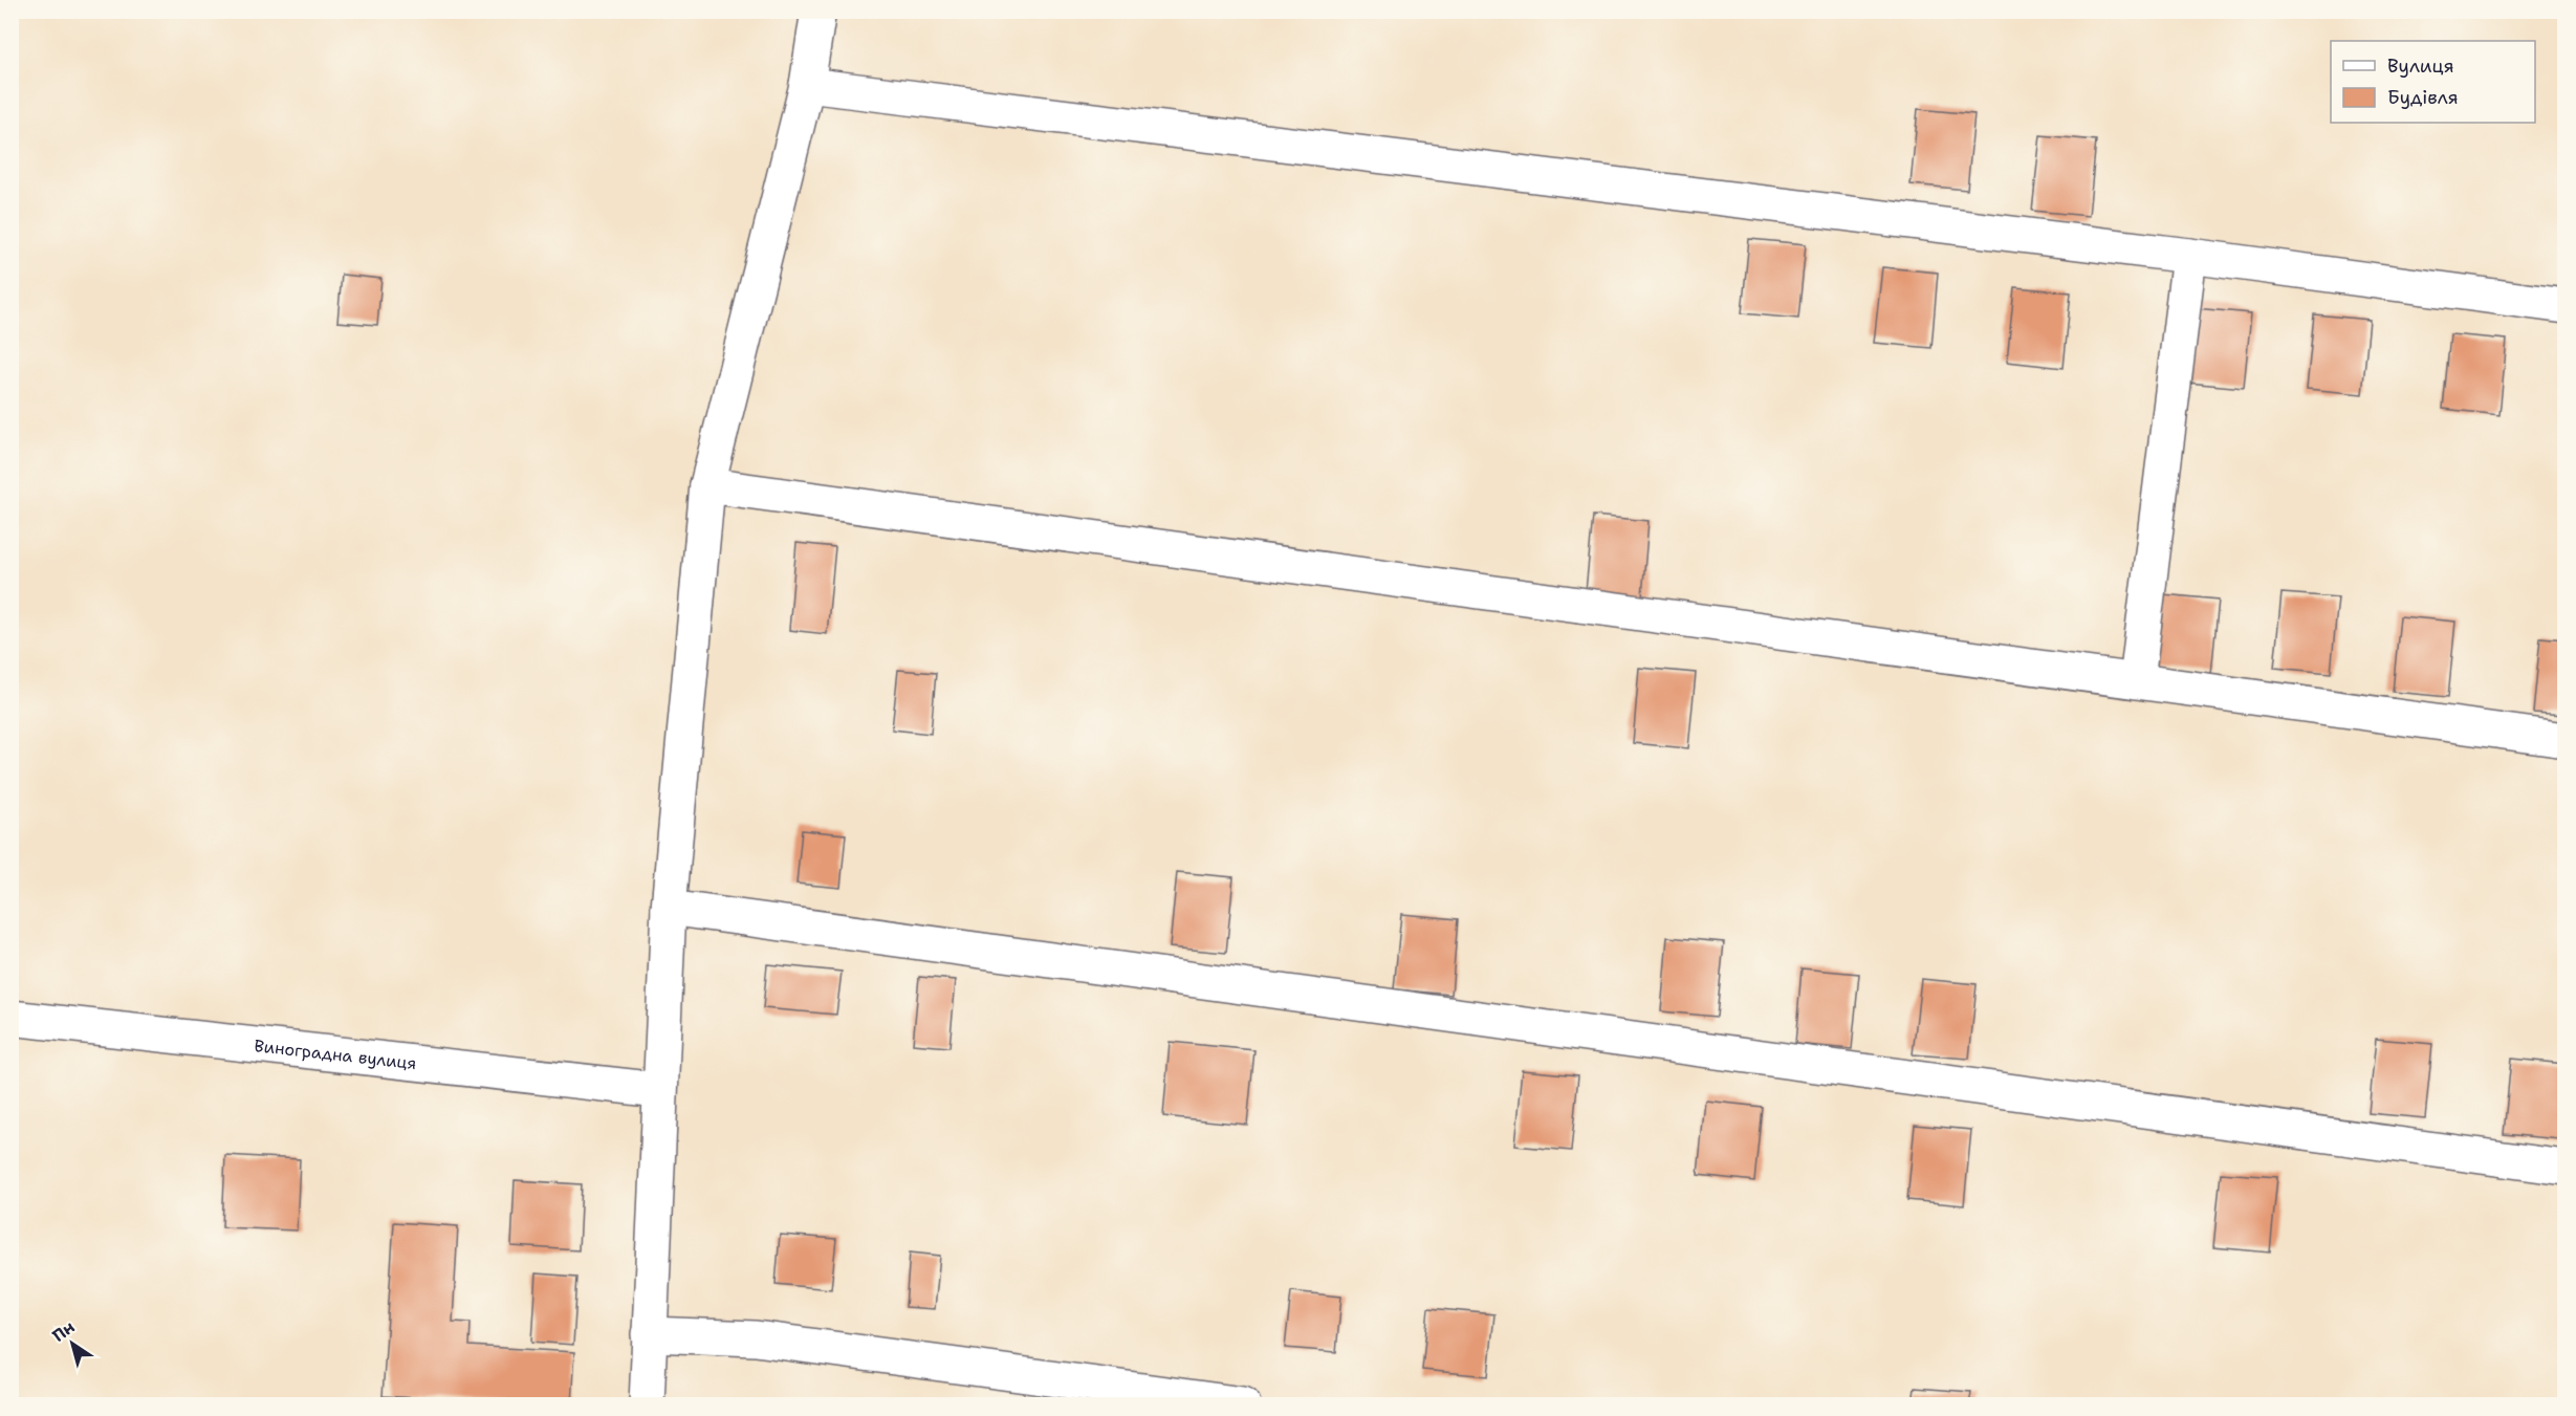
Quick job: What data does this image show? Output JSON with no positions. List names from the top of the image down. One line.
{"streets":{"street":["Виноградна вулиця"]},"legend":["Вулиця","Будівля"],"north":"top left"}
